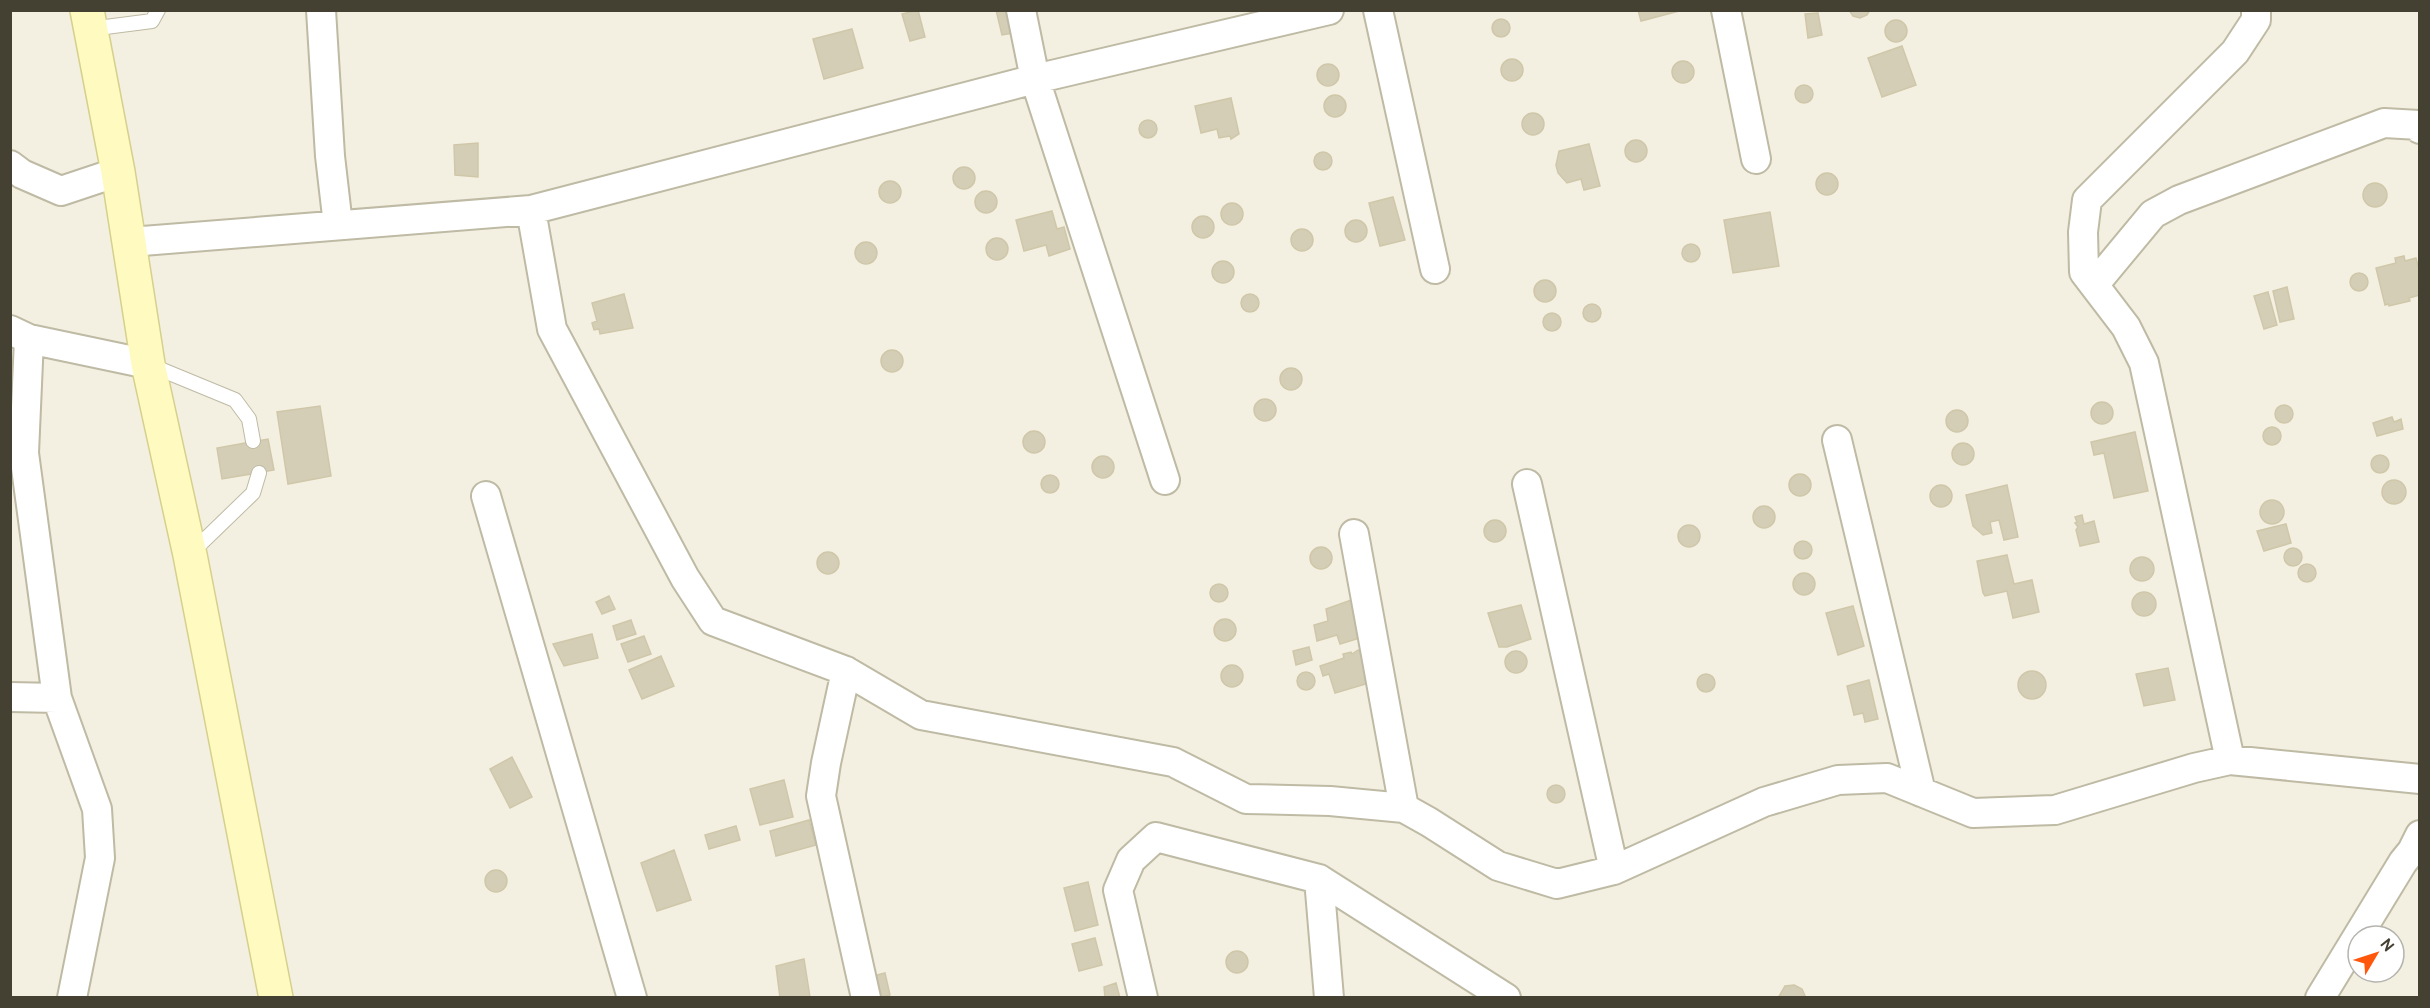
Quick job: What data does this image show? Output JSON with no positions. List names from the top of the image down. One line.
{"north":"top right"}
